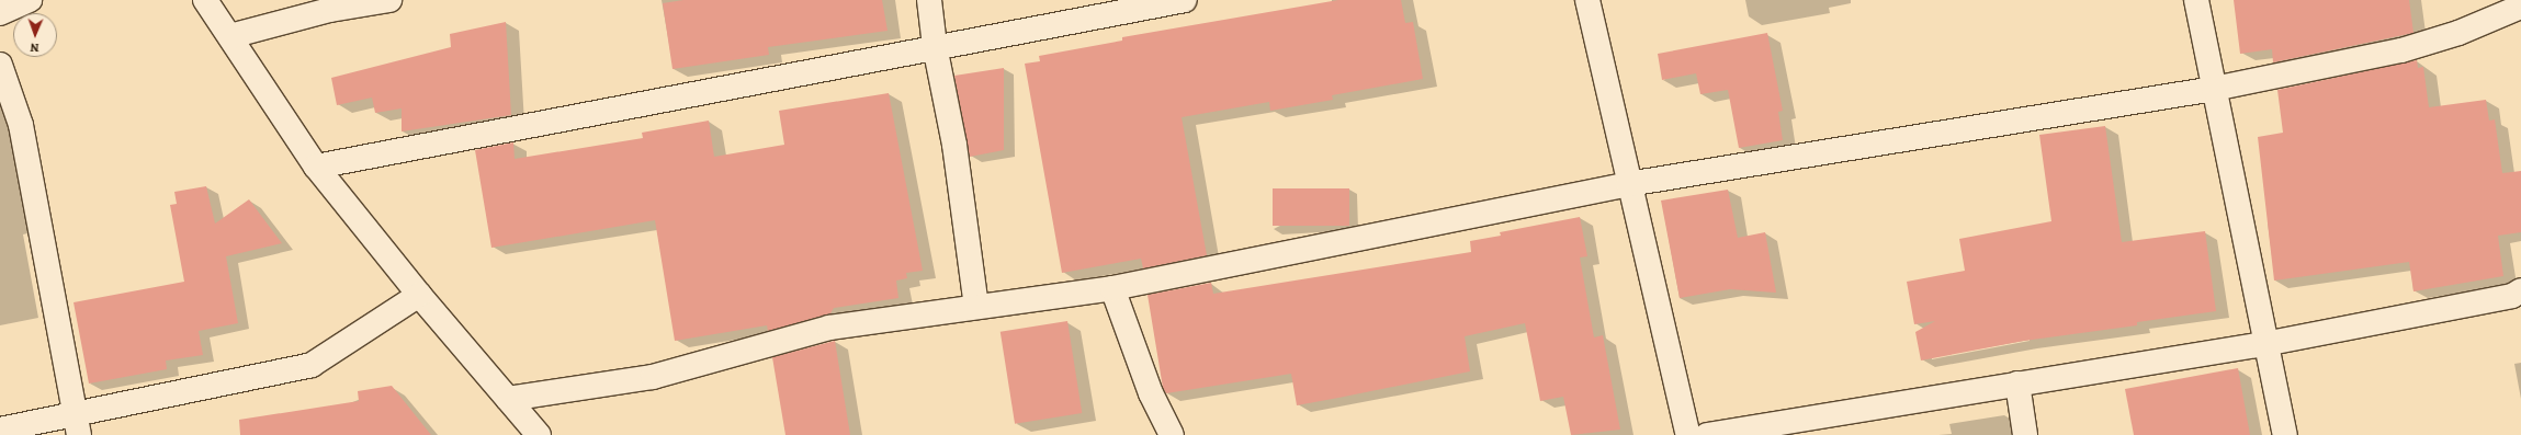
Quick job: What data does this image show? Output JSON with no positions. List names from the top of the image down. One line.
{"north":"bottom"}
